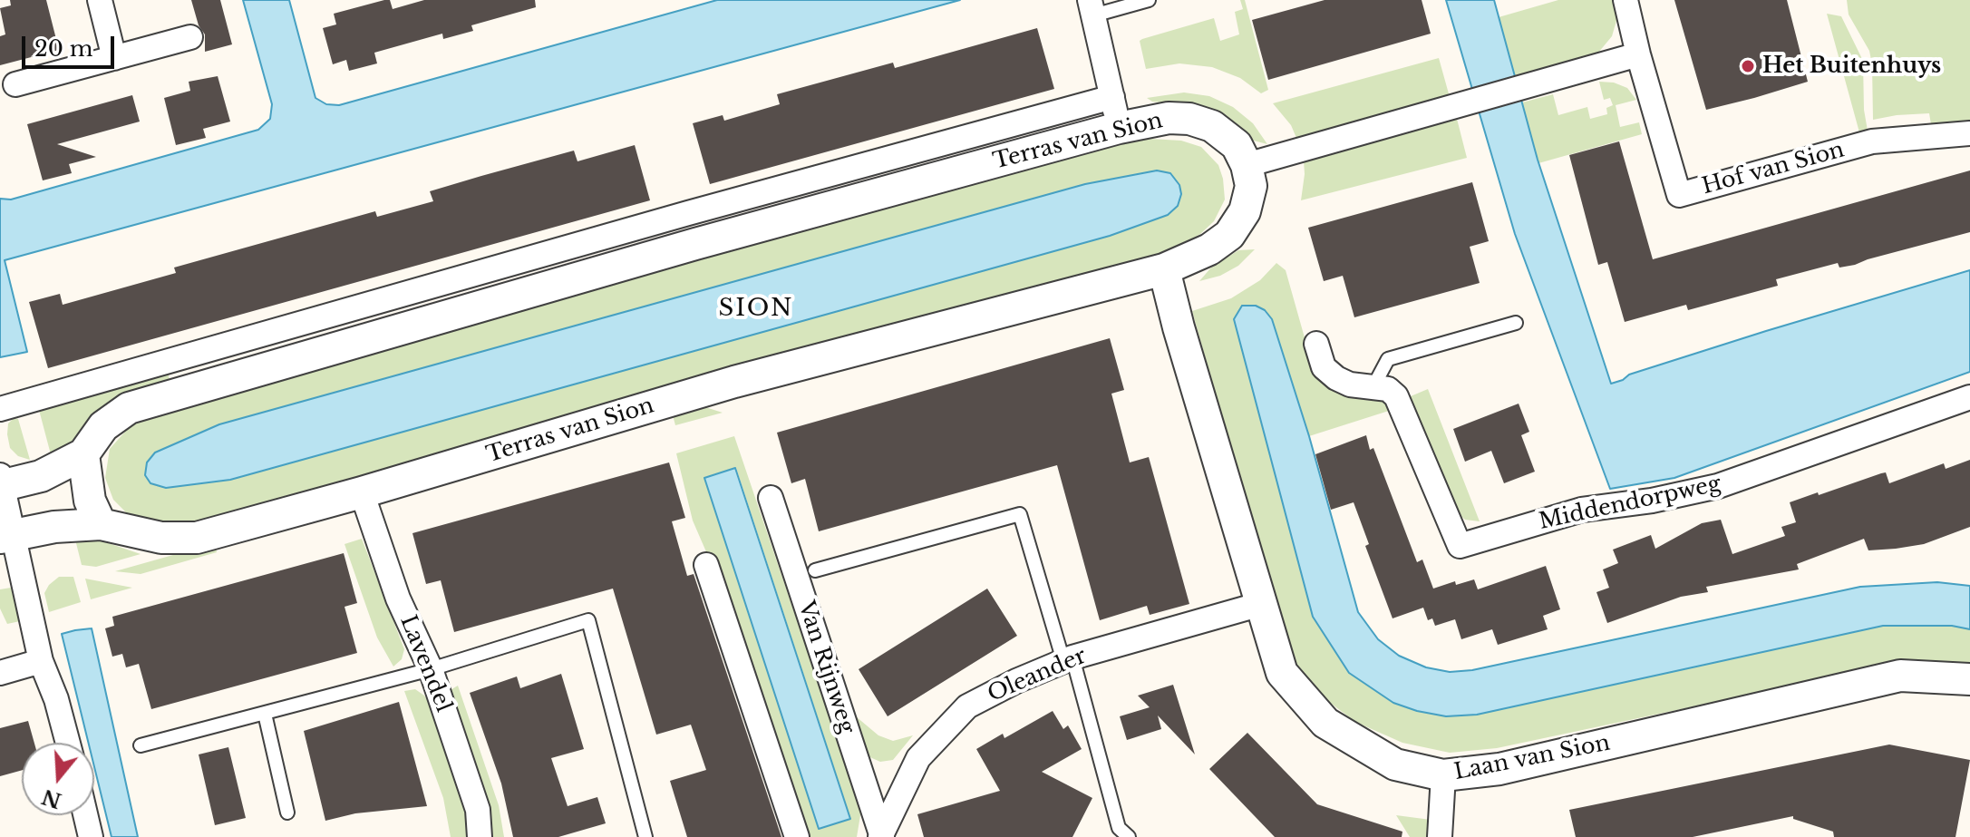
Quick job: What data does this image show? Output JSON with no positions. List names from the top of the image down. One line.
{"streets":{"street":["Terras van Sion","Hof van Sion","Middendorpweg","Lavendel","Van Rijnweg","Oleander","Laan van Sion"]},"crossings":[["Terras van Sion","Lavendel"],["Terras van Sion","Laan van Sion"],["Van Rijnweg","Oleander"],["Oleander","Laan van Sion"]],"districts":["SION"],"places":["Het Buitenhuys"],"scale_bar":"20 m","north":"bottom"}
